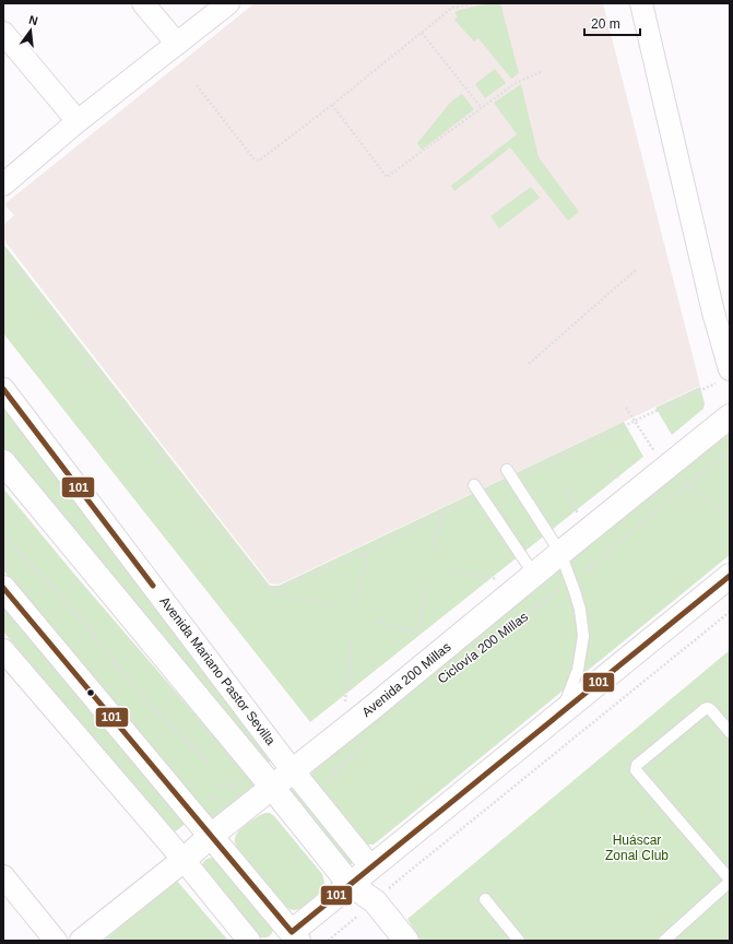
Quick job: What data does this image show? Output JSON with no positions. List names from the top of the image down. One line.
{"streets":{"main road":["Avenida Mariano Pastor Sevilla","Avenida 200 Millas"],"path":["Ciclovía 200 Millas"]},"crossings":[["Avenida Mariano Pastor Sevilla","Avenida 200 Millas"]],"parks":["Huáscar Zonal Club"],"lines":["transit line 101"],"scale_bar":"20 m","north":"top"}
